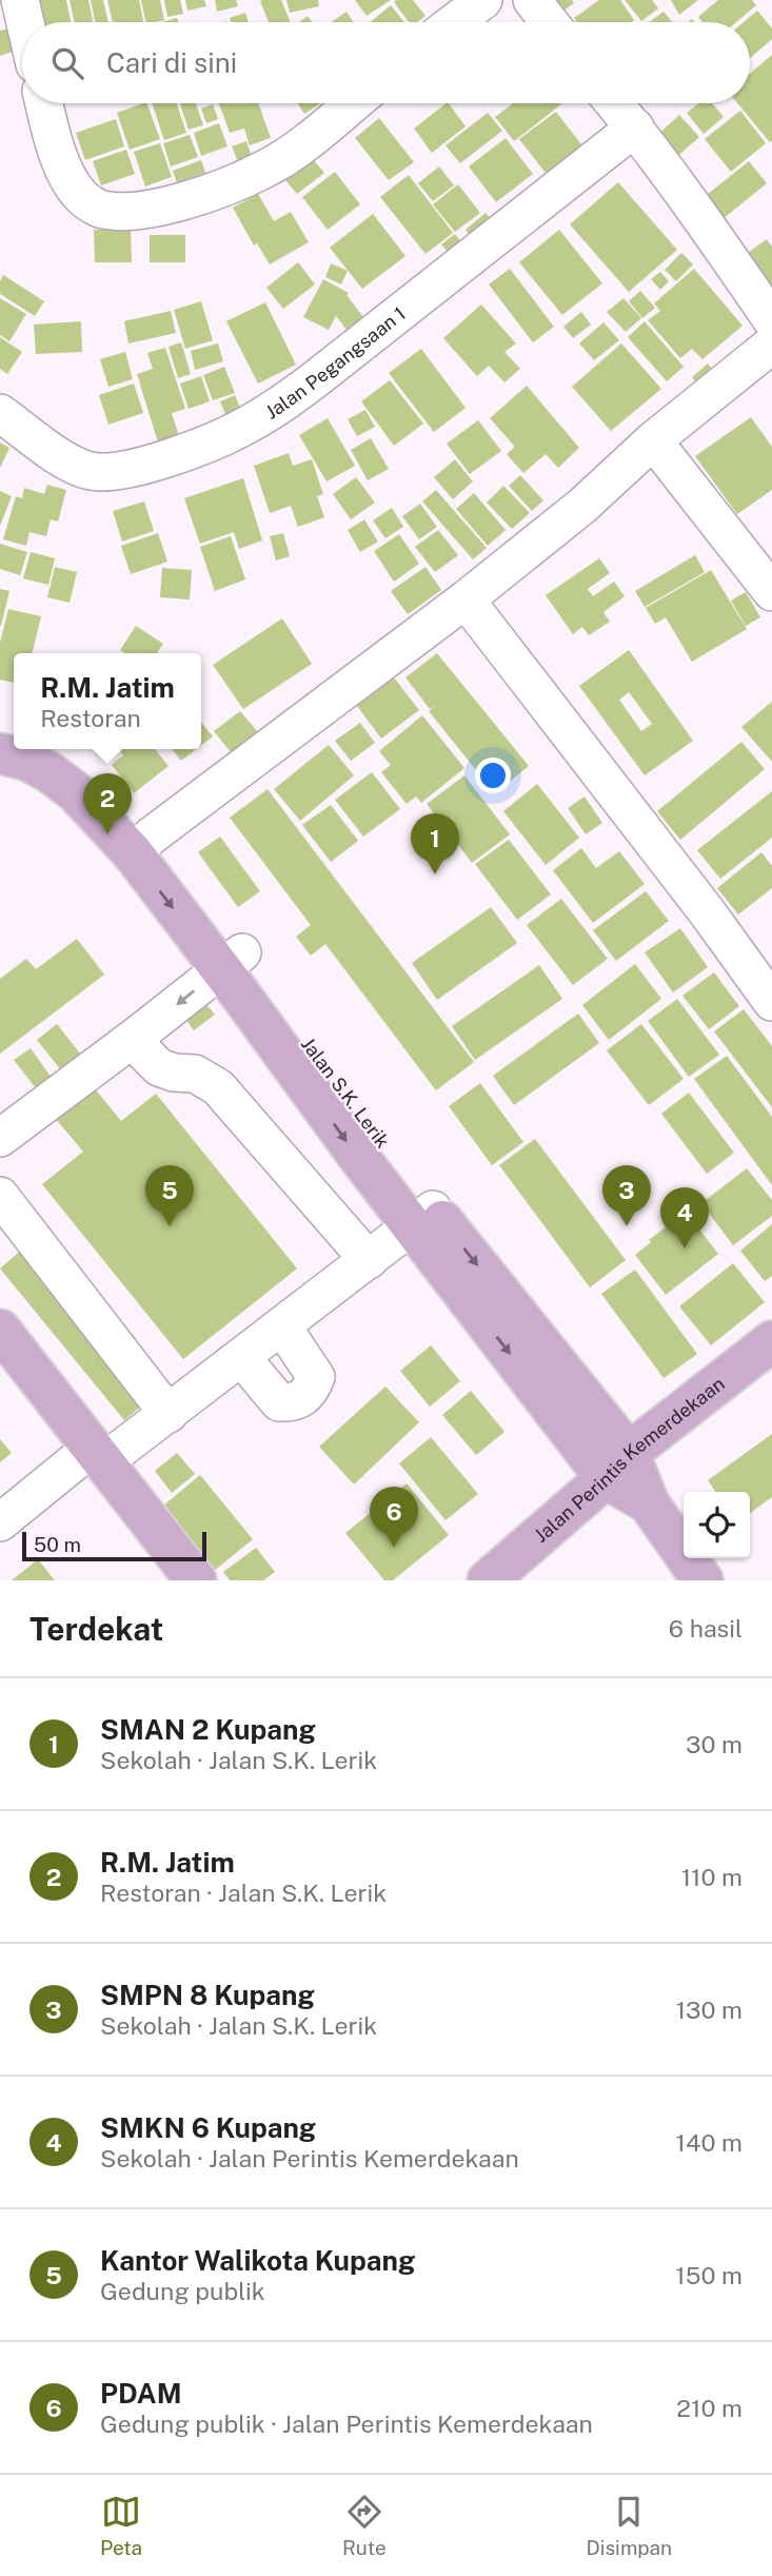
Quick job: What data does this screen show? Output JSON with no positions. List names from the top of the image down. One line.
{"streets":{"main road":["Jalan S.K. Lerik","Jalan Perintis Kemerdekaan"],"street":["Jalan Pegangsaan 1"]},"crossings":[["Jalan S.K. Lerik","Jalan Perintis Kemerdekaan"]],"one_way":["Jalan S.K. Lerik"],"scale_bar":"50 m","page":{"search":"Cari di sini","popup":["R.M. Jatim","Restoran"],"pins":["2","1","3","5","4","6"],"scale":"50 m","heading":["Terdekat","6 hasil"],"list":[{"mark":"1","name":"SMAN 2 Kupang","note":"Sekolah · Jalan S.K. Lerik","value":"30 m"},{"mark":"2","name":"R.M. Jatim","note":"Restoran · Jalan S.K. Lerik","value":"110 m"},{"mark":"3","name":"SMPN 8 Kupang","note":"Sekolah · Jalan S.K. Lerik","value":"130 m"},{"mark":"4","name":"SMKN 6 Kupang","note":"Sekolah · Jalan Perintis Kemerdekaan","value":"140 m"},{"mark":"5","name":"Kantor Walikota Kupang","note":"Gedung publik","value":"150 m"},{"mark":"6","name":"PDAM","note":"Gedung publik · Jalan Perintis Kemerdekaan","value":"210 m"}],"nav":["Peta","Rute","Disimpan"]}}
